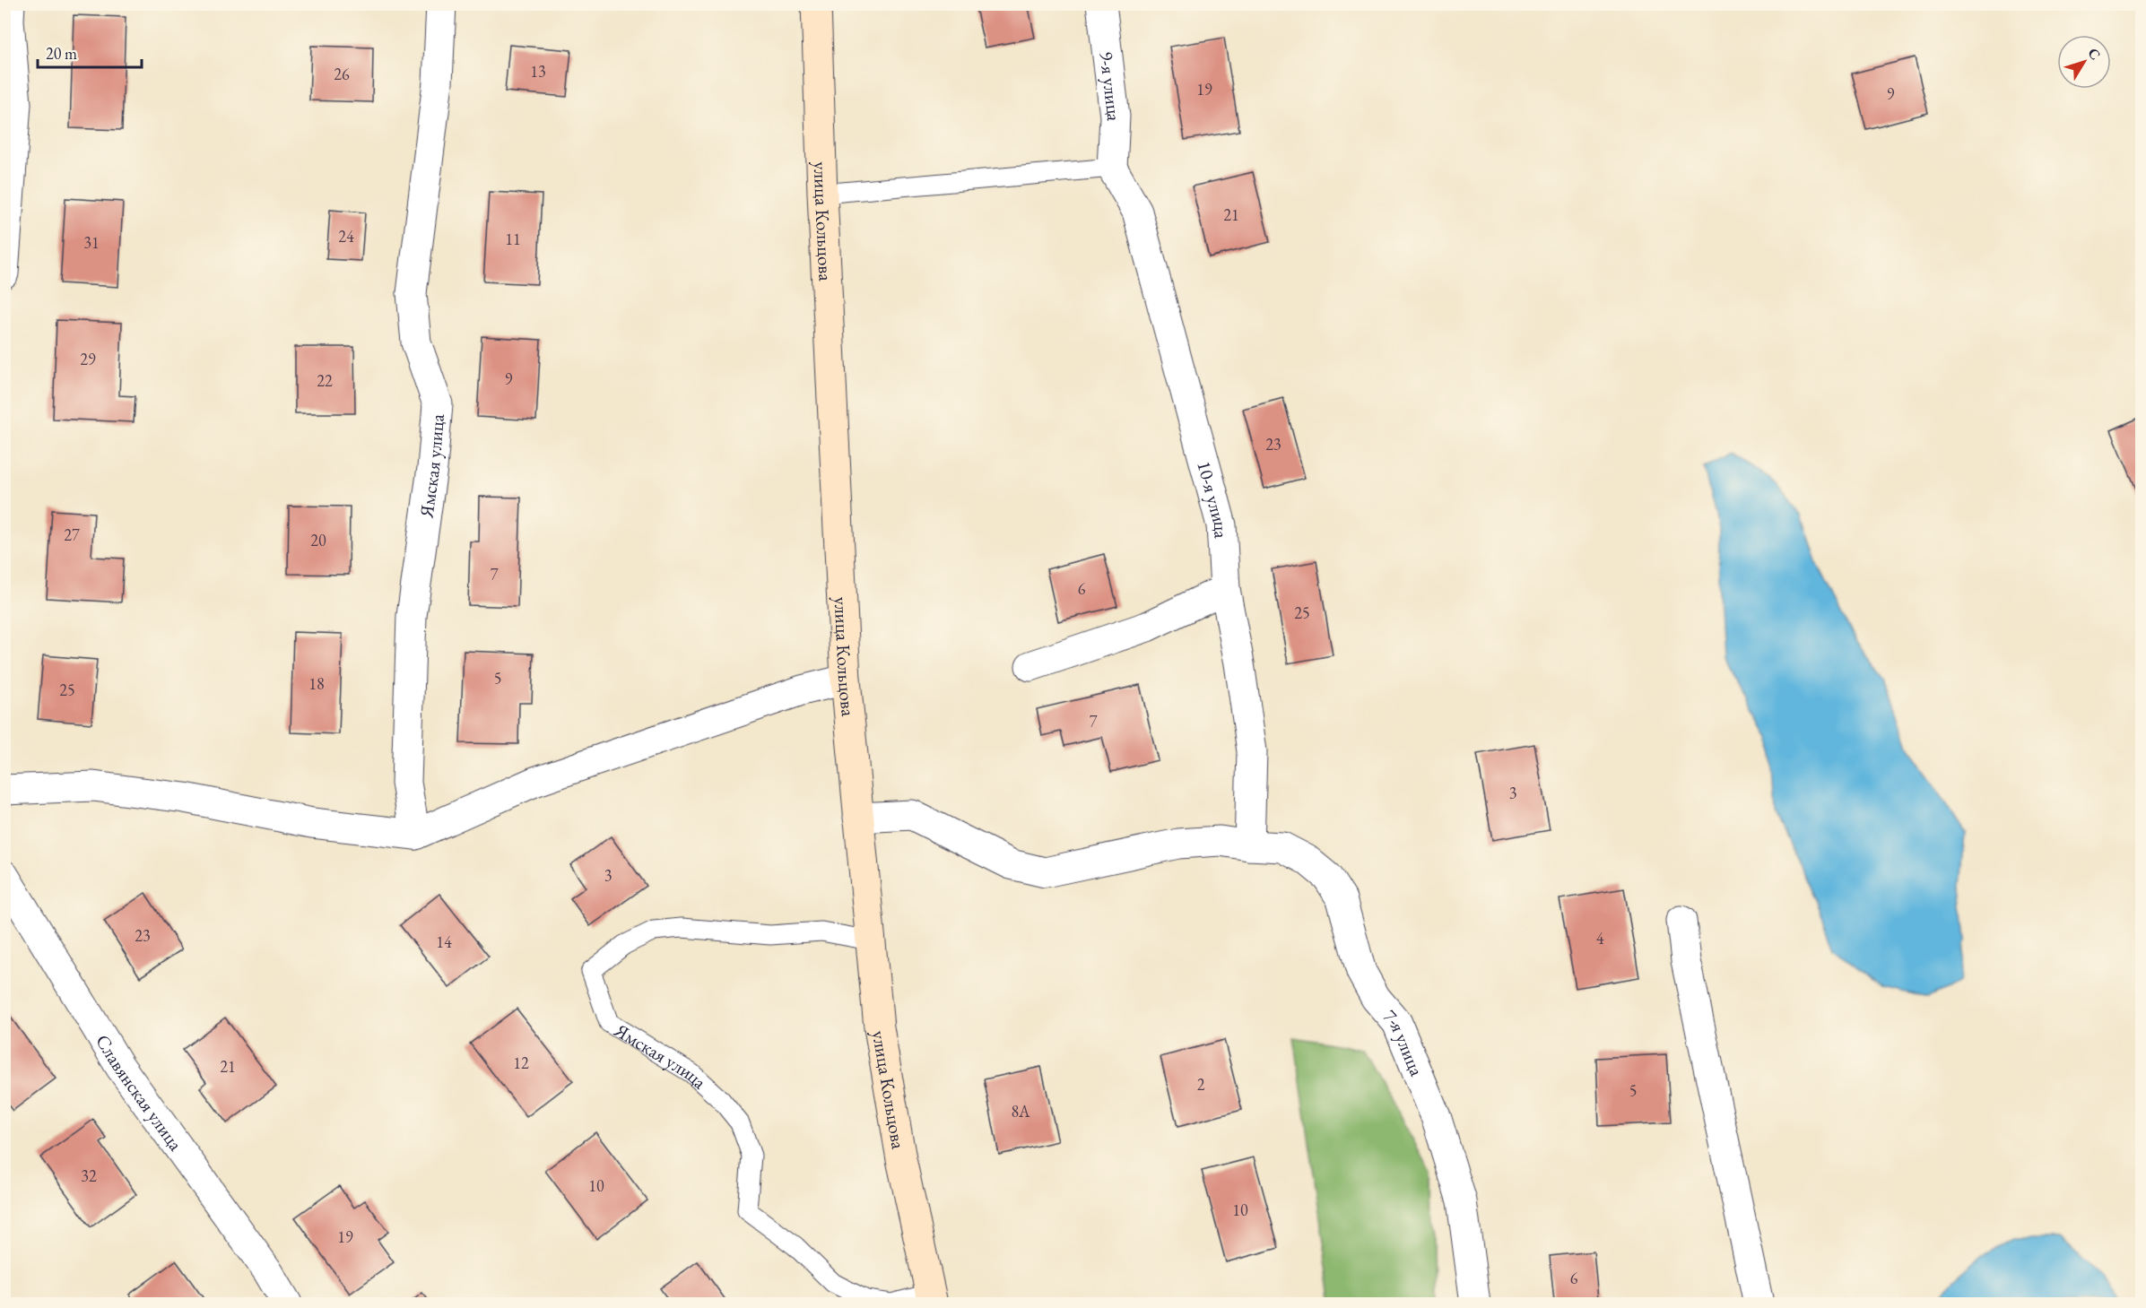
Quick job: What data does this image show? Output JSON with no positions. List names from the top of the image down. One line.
{"streets":{"main road":["улица Кольцова"],"street":["9-я улица","Ямская улица","10-я улица","7-я улица","Славянская улица"]},"crossings":[["9-я улица","10-я улица"],["улица Кольцова","Ямская улица"],["улица Кольцова","7-я улица"],["10-я улица","7-я улица"]],"house_numbers":["13","26","19","9","21","24","11","31","29","9","22","23","27","20","7","6","25","5","18","25","7","3","3","23","4","14","12","21","2","5","8А","32","10","10","19","6"],"scale_bar":"20 m","north":"top right"}
